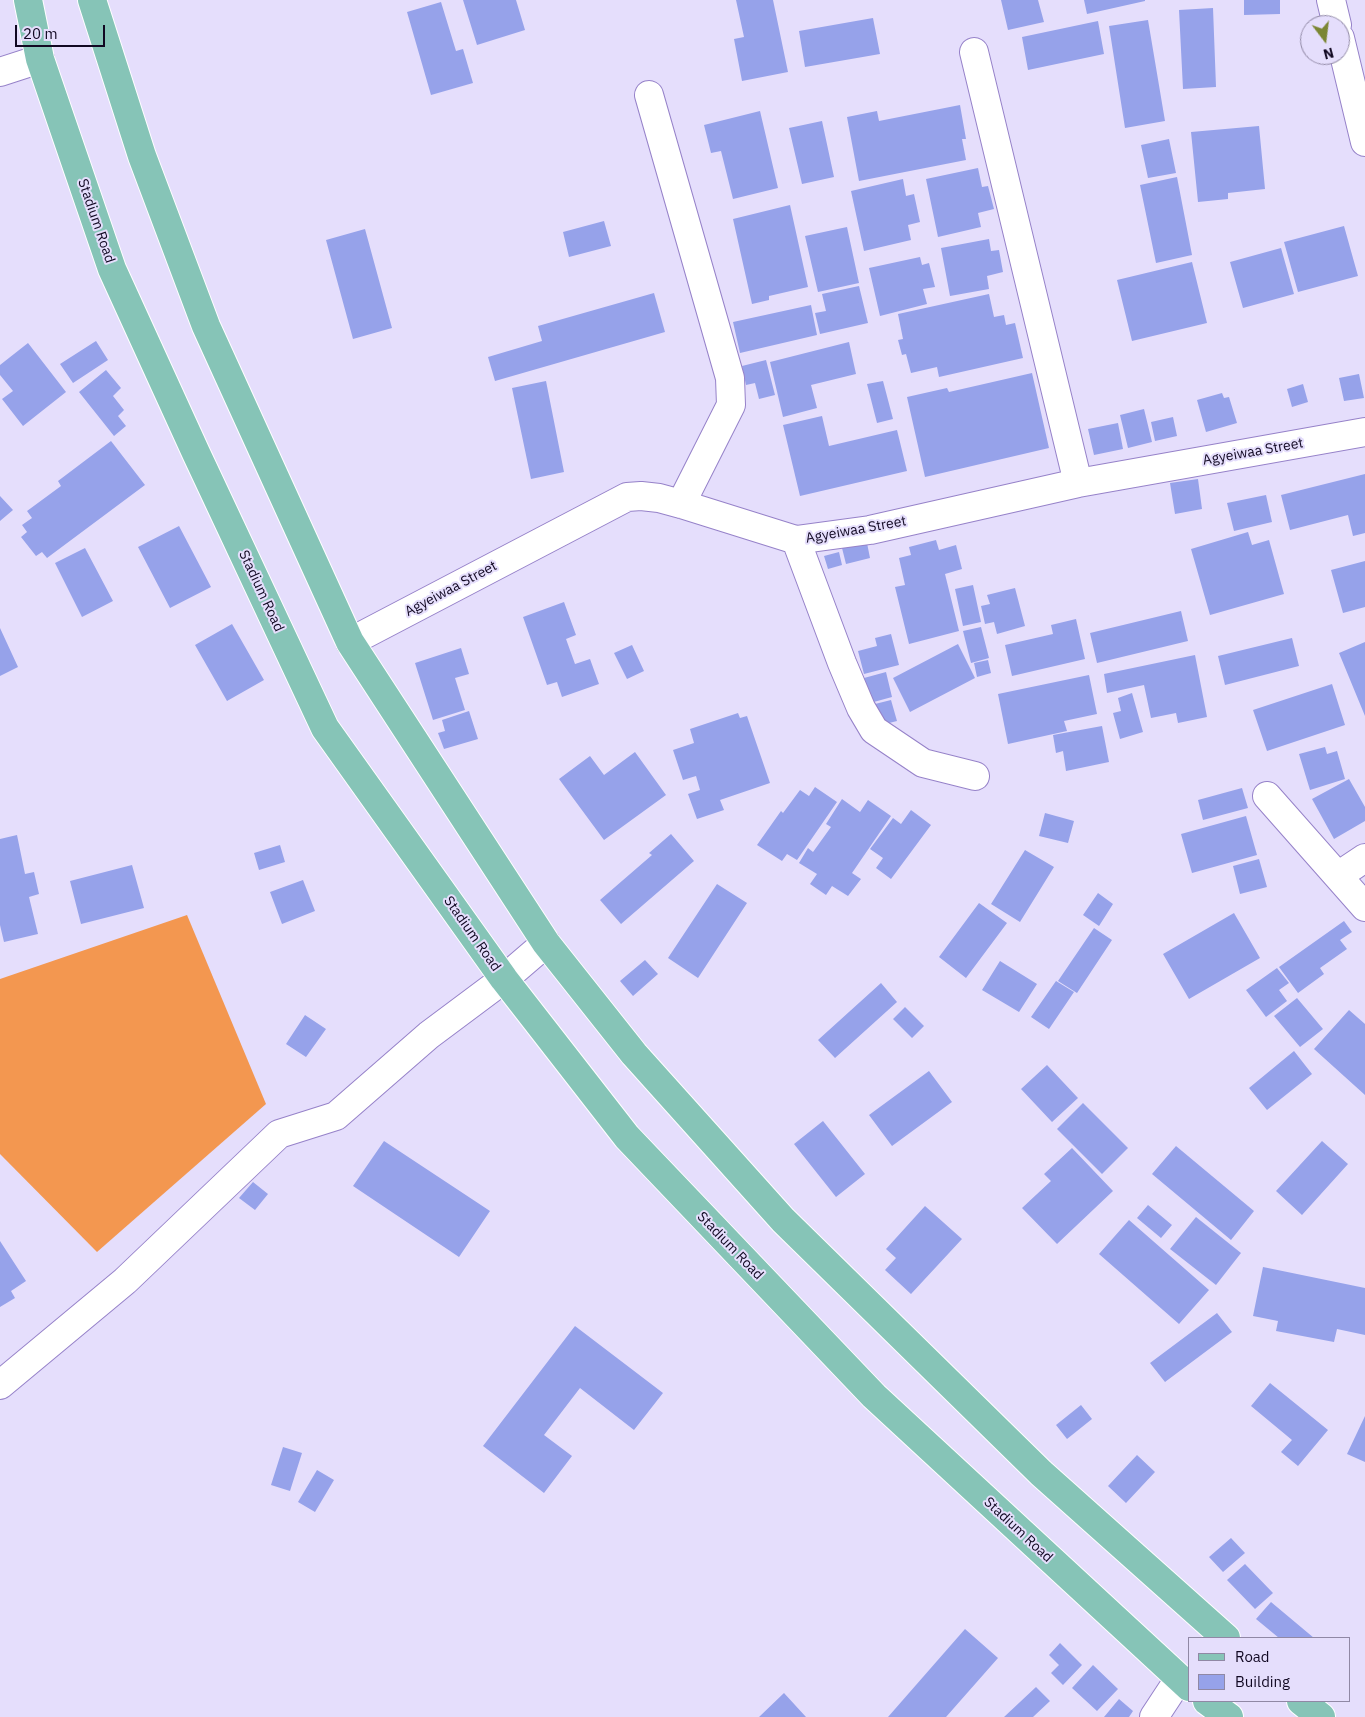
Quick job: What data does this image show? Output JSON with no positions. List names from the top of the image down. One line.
{"streets":{"main road":["Stadium Road"],"street":["Agyeiwaa Street"]},"legend":["Road","Building"],"scale_bar":"20 m","north":"bottom"}
